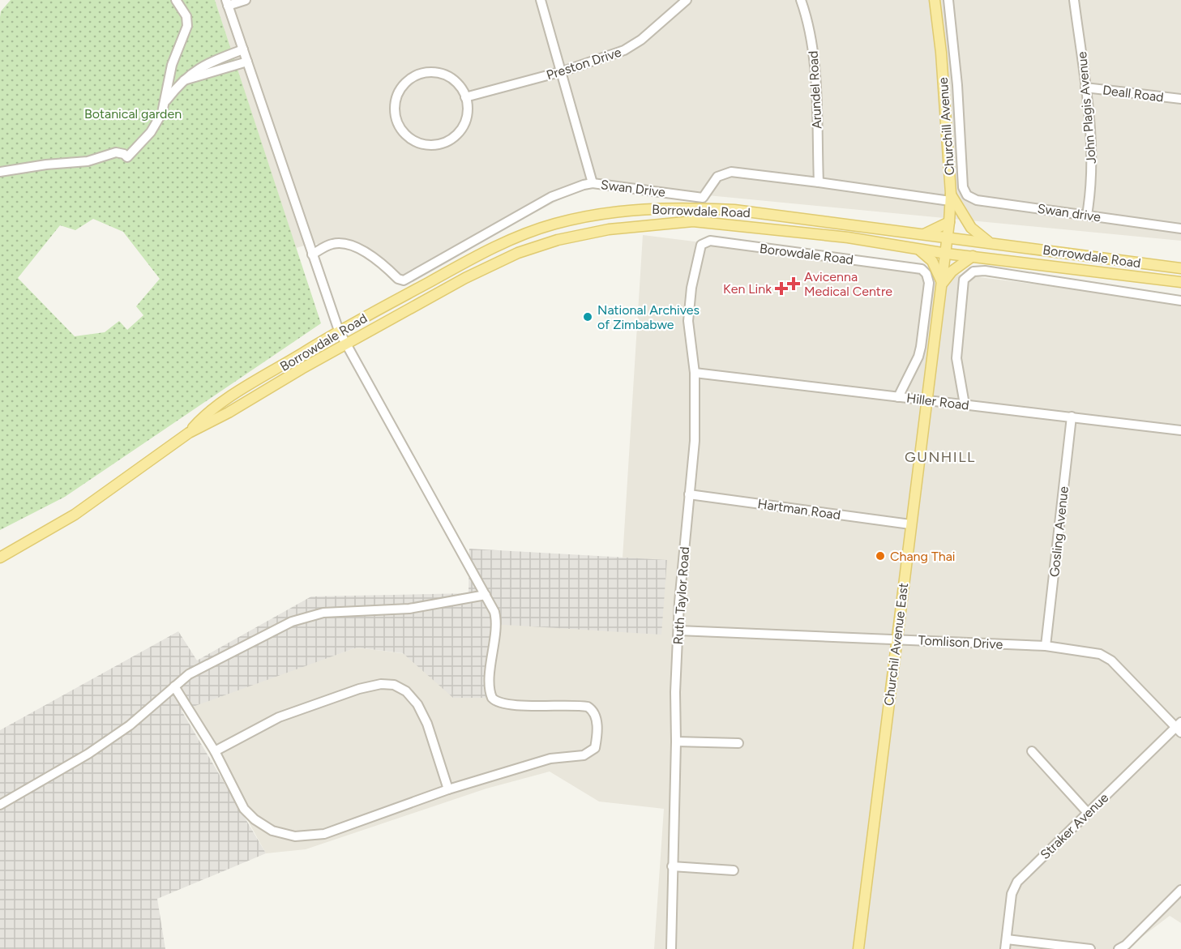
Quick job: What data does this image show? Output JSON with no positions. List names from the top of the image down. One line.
{"streets":{"main road":["Churchill Avenue","Borrowdale Road","Churchil Avenue East"],"street":["Preston Drive","Arundel Road","Deall Road","John Plagis Avenue","Swan Drive","Swan drive","Borowdale Road","Hiller Road","Hartman Road","Gosling Avenue","Ruth Taylor Road","Tomlison Drive","Straker Avenue"]},"crossings":[["Arundel Road","Swan Drive"],["Deall Road","John Plagis Avenue"],["John Plagis Avenue","Swan drive"],["Churchill Avenue","Swan Drive"],["Churchill Avenue","Borrowdale Road"],["Churchill Avenue","Churchil Avenue East"],["Borrowdale Road","Churchil Avenue East"],["Borowdale Road","Hiller Road"],["Borowdale Road","Ruth Taylor Road"],["Hiller Road","Gosling Avenue"],["Hiller Road","Ruth Taylor Road"],["Hiller Road","Churchil Avenue East"],["Hartman Road","Ruth Taylor Road"],["Hartman Road","Churchil Avenue East"],["Gosling Avenue","Tomlison Drive"],["Ruth Taylor Road","Tomlison Drive"],["Tomlison Drive","Churchil Avenue East"],["Tomlison Drive","Straker Avenue"]],"districts":["GUNHILL"],"parks":["Botanical garden"],"places":{"health":["Avicenna Medical Centre","Ken Link"],"other":["National Archives of Zimbabwe","Chang Thai"]}}
